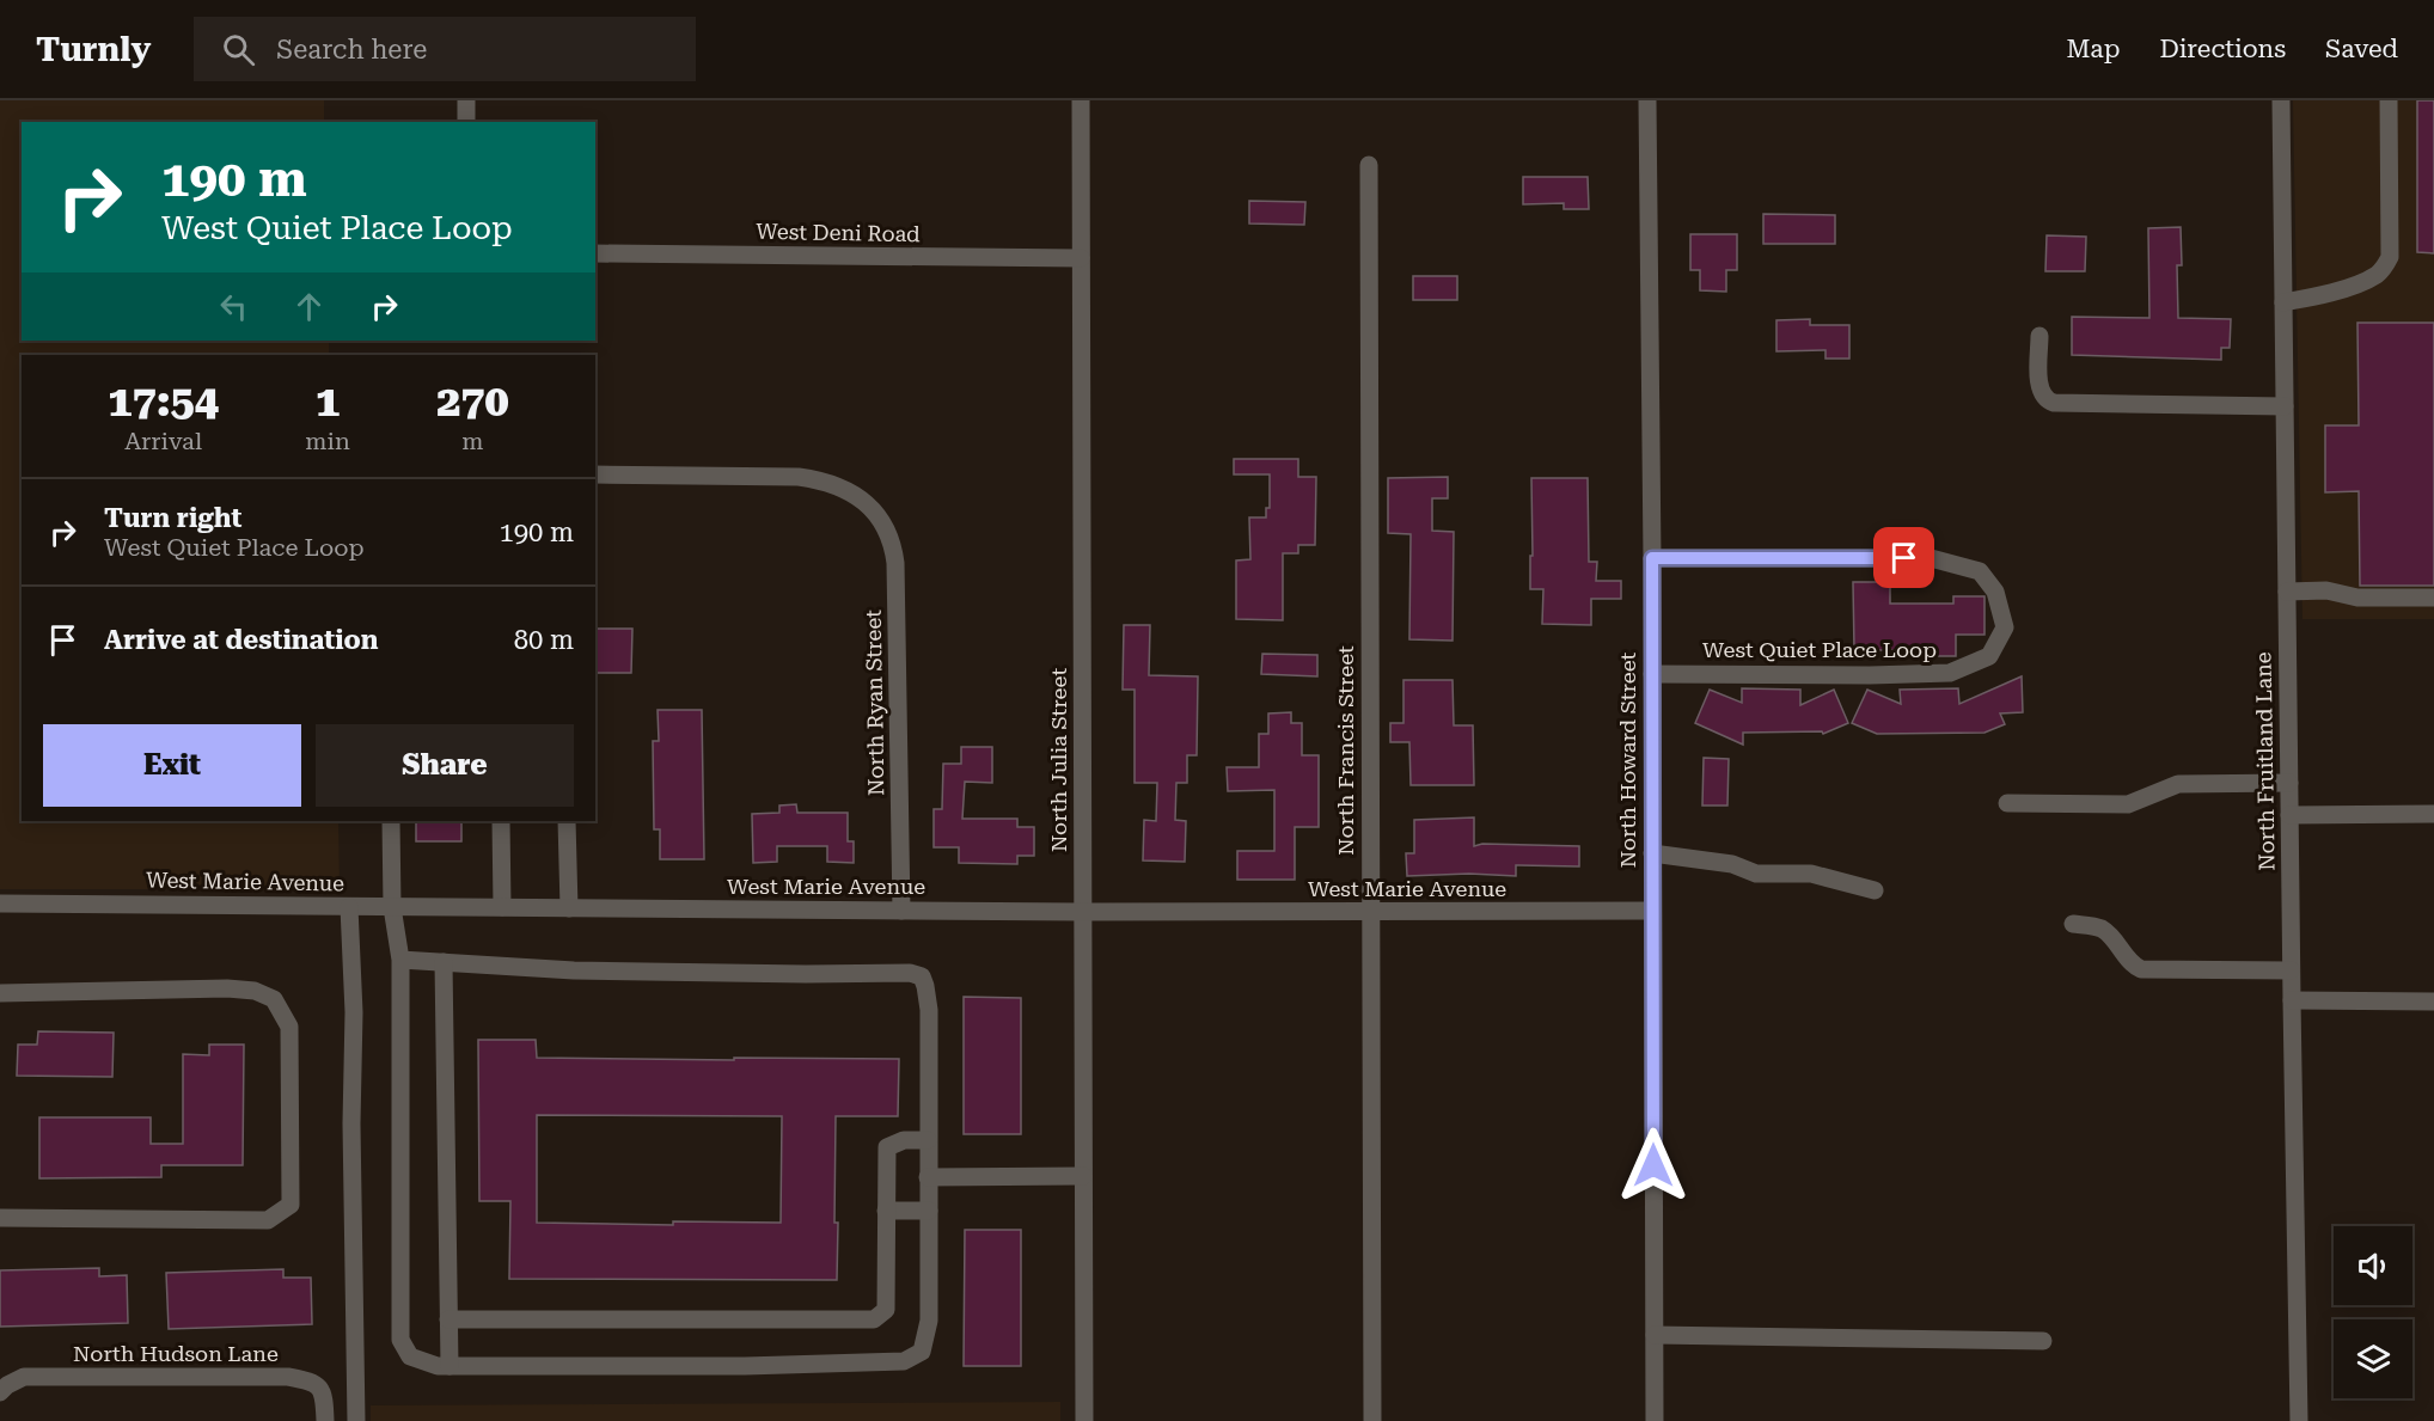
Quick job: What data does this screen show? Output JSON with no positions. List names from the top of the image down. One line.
{"streets":{"street":["West Deni Road","West Quiet Place Loop","North Ryan Street","North Francis Street","North Julia Street","North Howard Street","North Fruitland Lane","West Marie Avenue","North Hudson Lane"]},"crossings":[["West Deni Road","North Julia Street"],["West Quiet Place Loop","North Howard Street"],["North Ryan Street","West Marie Avenue"],["North Francis Street","West Marie Avenue"],["North Julia Street","West Marie Avenue"],["North Howard Street","West Marie Avenue"]],"page":{"header":"Turnly","search":"Search here","nav":["Map","Directions","Saved"],"turn":["190 m","West Quiet Place Loop"],"eta":["17:54","Arrival","1","min","270","m"],"list":[{"name":"Turn right","note":"West Quiet Place Loop","value":"190 m"},{"name":"Arrive at destination","value":"80 m"}],"buttons":["Exit","Share"]}}
